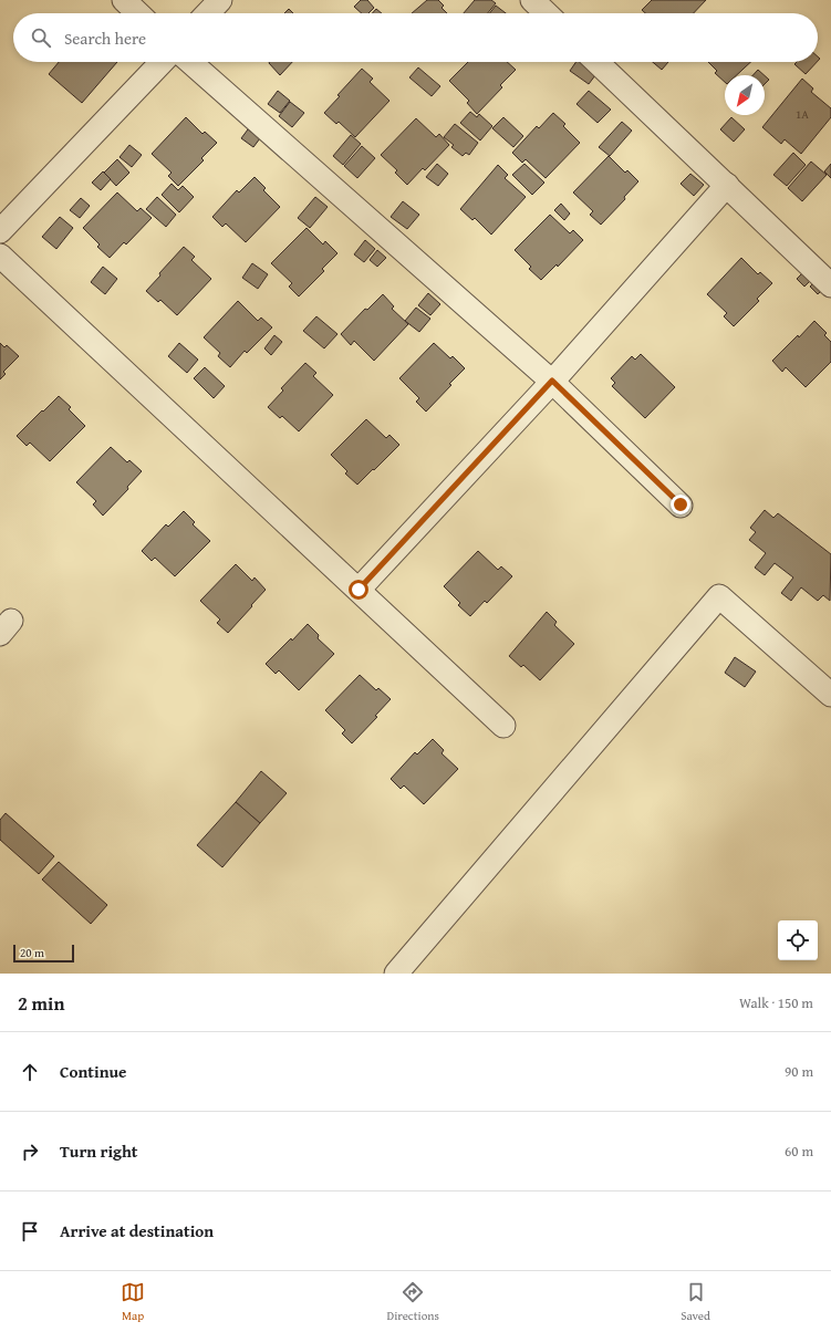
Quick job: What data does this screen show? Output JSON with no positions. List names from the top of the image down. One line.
{"house_numbers":["1A"],"scale_bar":"20 m","north":"bottom left","page":{"search":"Search here","scale":"20 m","heading":["2 min","Walk · 150 m"],"list":[["Continue","90 m"],["Turn right","60 m"],"Arrive at destination"],"nav":["Map","Directions","Saved"]}}
